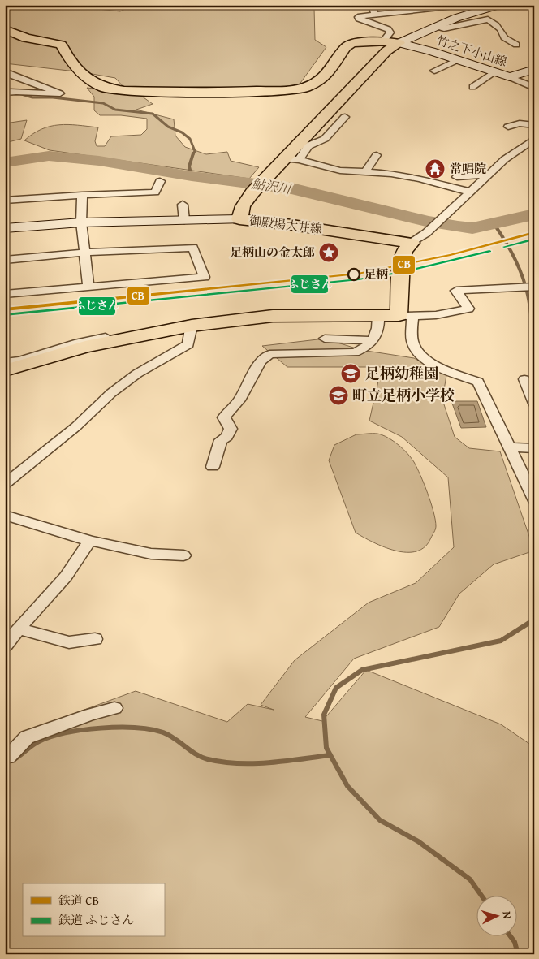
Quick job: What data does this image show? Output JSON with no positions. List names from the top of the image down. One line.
{"streets":{"main road":["竹之下小山線","御殿場大井線"]},"crossings":[["竹之下小山線","御殿場大井線"]],"water":["鮎沢川"],"places":{"temple":["常唱院"],"place":["足柄山の金太郎"],"other":["足柄"],"school or university":["足柄幼稚園","町立足柄小学校"]},"lines":["rail line CB","rail line ふじさん"],"legend":["鉄道 CB","鉄道 ふじさん"],"north":"right"}
